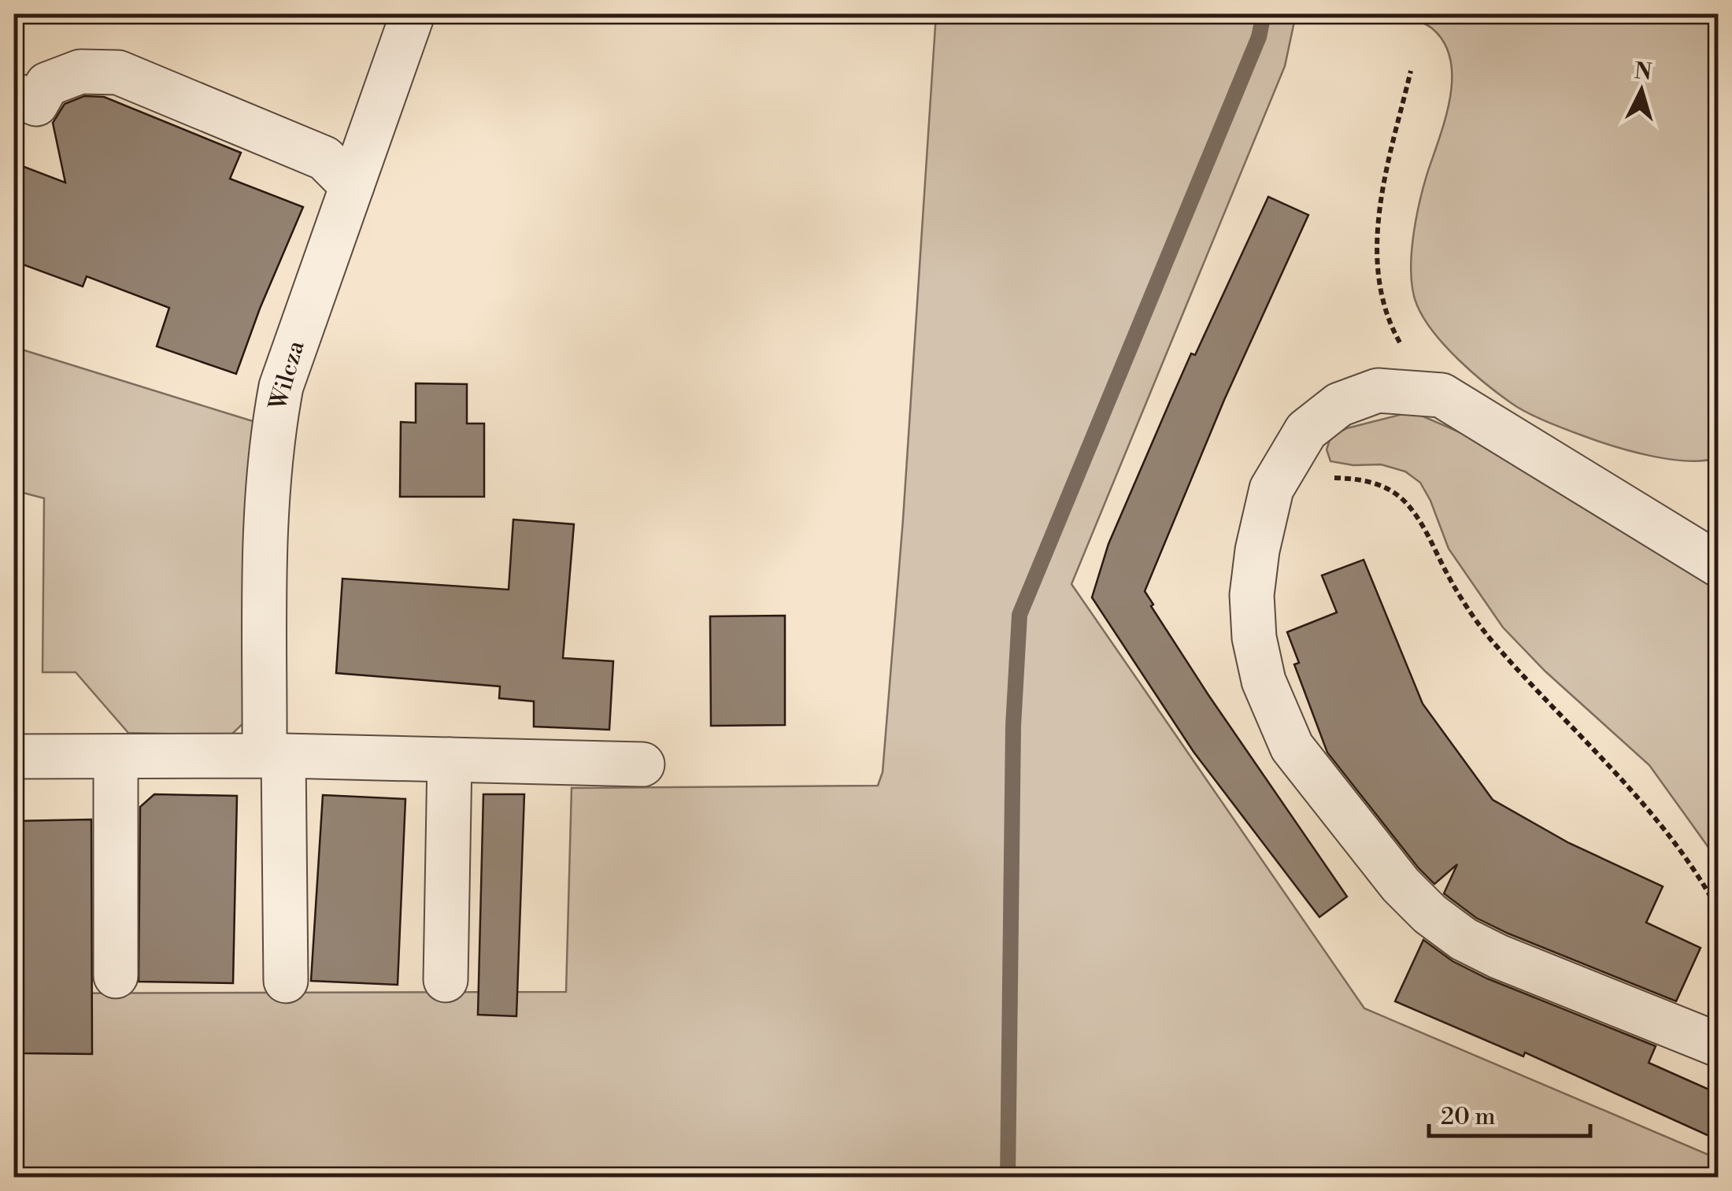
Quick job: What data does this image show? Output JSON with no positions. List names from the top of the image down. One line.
{"streets":{"street":["Wilcza"]},"scale_bar":"20 m","north":"top"}
